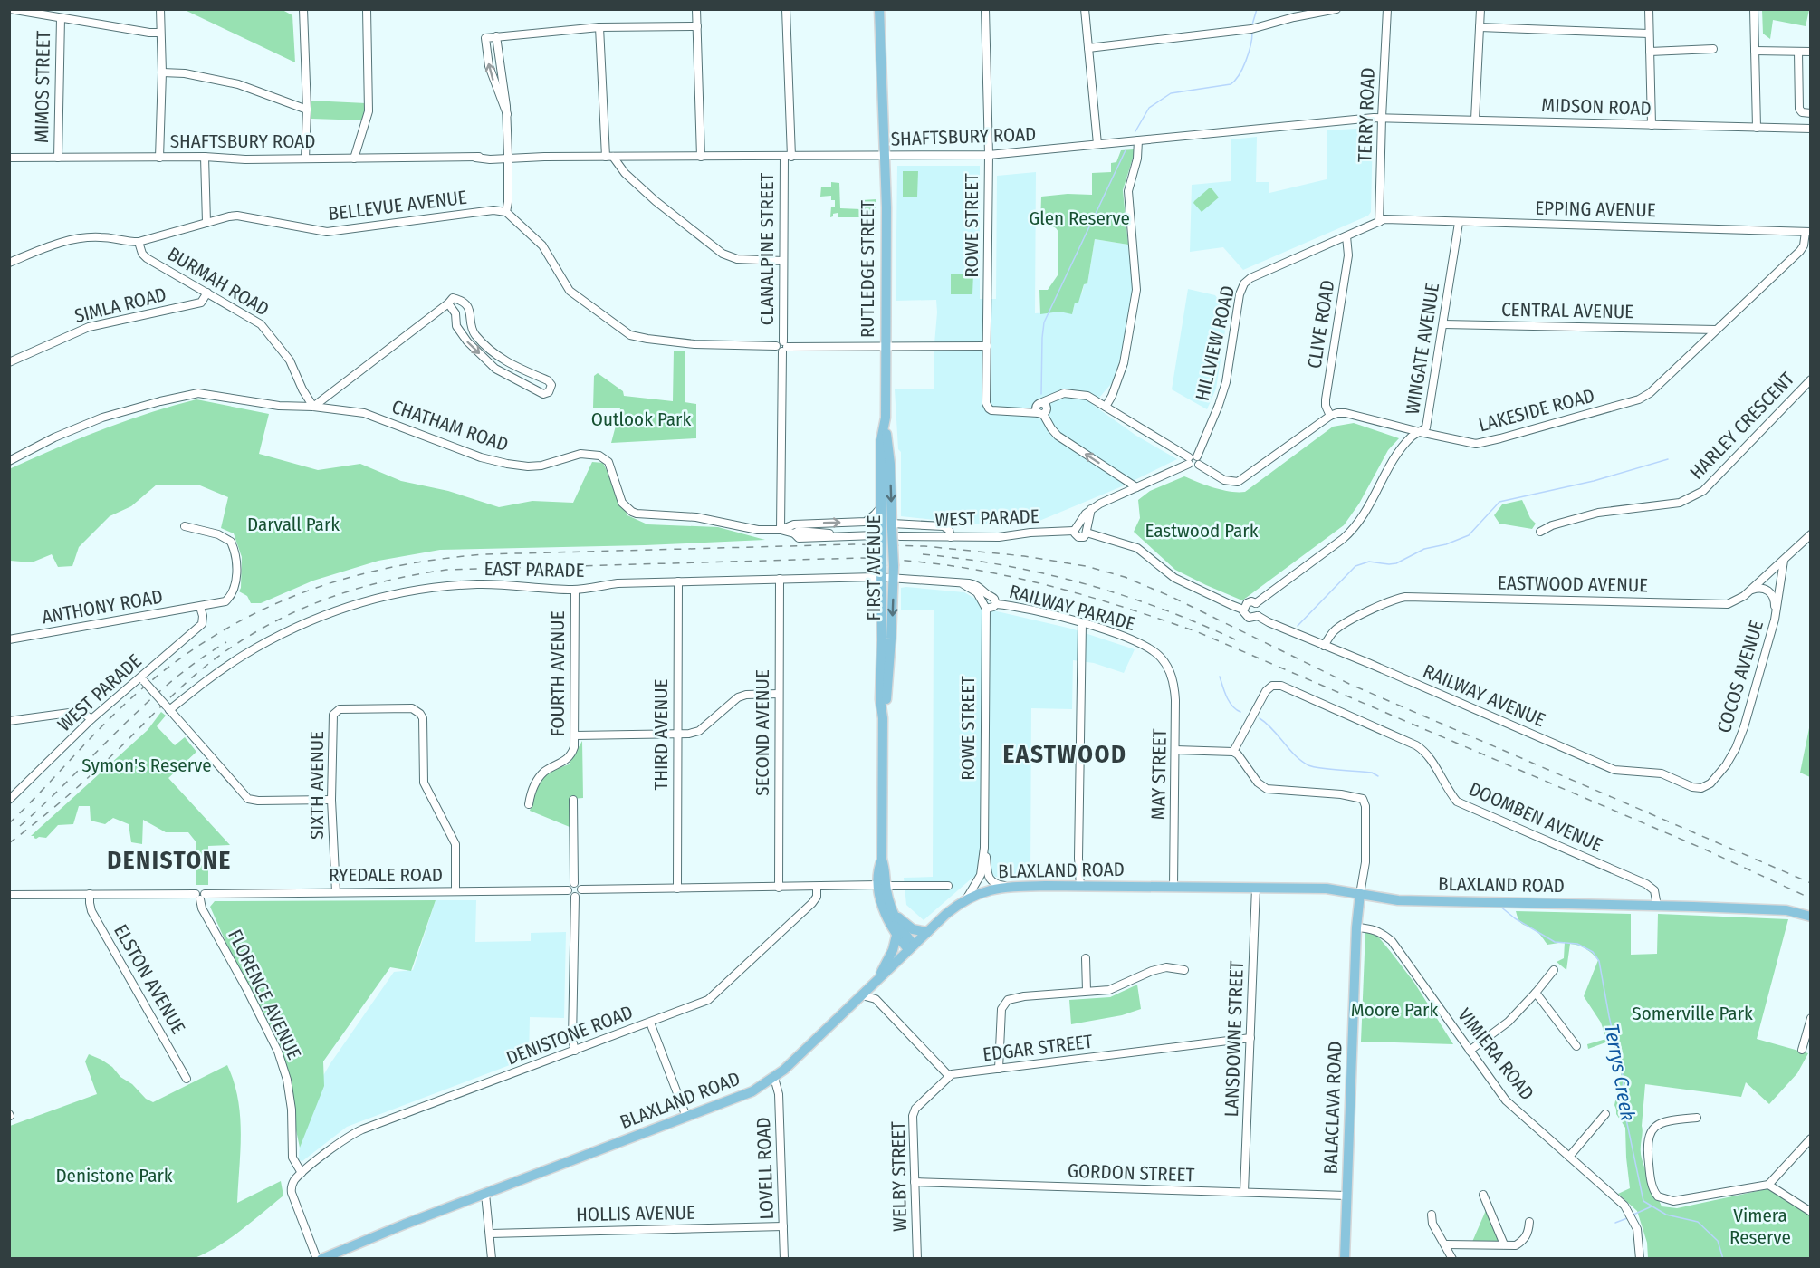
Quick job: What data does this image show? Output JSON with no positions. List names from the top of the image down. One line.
{"streets":{"main road":["RUTLEDGE STREET","FIRST AVENUE","BLAXLAND ROAD","BALACLAVA ROAD"],"street":["MIMOS STREET","MIDSON ROAD","TERRY ROAD","SHAFTSBURY ROAD","BELLEVUE AVENUE","EPPING AVENUE","ROWE STREET","CLANALPINE STREET","BURMAH ROAD","SIMLA ROAD","CENTRAL AVENUE","CLIVE ROAD","HILLVIEW ROAD","WINGATE AVENUE","LAKESIDE ROAD","CHATHAM ROAD","HARLEY CRESCENT","WEST PARADE","EAST PARADE","EASTWOOD AVENUE","ANTHONY ROAD","RAILWAY PARADE","FOURTH AVENUE","COCOS AVENUE","RAILWAY AVENUE","SECOND AVENUE","THIRD AVENUE","MAY STREET","SIXTH AVENUE","DOOMBEN AVENUE","RYEDALE ROAD","ELSTON AVENUE","FLORENCE AVENUE","DENISTONE ROAD","LANSDOWNE STREET","EDGAR STREET","VIMIERA ROAD","LOVELL ROAD","GORDON STREET","WELBY STREET","HOLLIS AVENUE"]},"crossings":[["MIMOS STREET","SHAFTSBURY ROAD"],["MIDSON ROAD","TERRY ROAD"],["MIDSON ROAD","SHAFTSBURY ROAD"],["TERRY ROAD","SHAFTSBURY ROAD"],["TERRY ROAD","EPPING AVENUE"],["TERRY ROAD","HILLVIEW ROAD"],["SHAFTSBURY ROAD","ROWE STREET"],["SHAFTSBURY ROAD","CLANALPINE STREET"],["SHAFTSBURY ROAD","RUTLEDGE STREET"],["BELLEVUE AVENUE","BURMAH ROAD"],["EPPING AVENUE","HILLVIEW ROAD"],["EPPING AVENUE","WINGATE AVENUE"],["EPPING AVENUE","LAKESIDE ROAD"],["ROWE STREET","EAST PARADE"],["ROWE STREET","RAILWAY PARADE"],["ROWE STREET","BLAXLAND ROAD"],["CLANALPINE STREET","CHATHAM ROAD"],["RUTLEDGE STREET","CHATHAM ROAD"],["RUTLEDGE STREET","FIRST AVENUE"],["BURMAH ROAD","SIMLA ROAD"],["BURMAH ROAD","CHATHAM ROAD"],["CENTRAL AVENUE","WINGATE AVENUE"],["CENTRAL AVENUE","LAKESIDE ROAD"],["CLIVE ROAD","HILLVIEW ROAD"],["CLIVE ROAD","LAKESIDE ROAD"],["WINGATE AVENUE","LAKESIDE ROAD"],["WINGATE AVENUE","RAILWAY AVENUE"],["WEST PARADE","FIRST AVENUE"],["WEST PARADE","ANTHONY ROAD"],["FIRST AVENUE","EAST PARADE"],["FIRST AVENUE","BLAXLAND ROAD"],["EAST PARADE","RAILWAY PARADE"],["EAST PARADE","FOURTH AVENUE"],["EAST PARADE","SECOND AVENUE"],["EAST PARADE","THIRD AVENUE"],["EASTWOOD AVENUE","COCOS AVENUE"],["EASTWOOD AVENUE","RAILWAY AVENUE"],["RAILWAY PARADE","MAY STREET"],["COCOS AVENUE","RAILWAY AVENUE"],["MAY STREET","BLAXLAND ROAD"],["SIXTH AVENUE","RYEDALE ROAD"],["DOOMBEN AVENUE","BLAXLAND ROAD"],["BLAXLAND ROAD","LANSDOWNE STREET"],["BLAXLAND ROAD","BALACLAVA ROAD"],["BLAXLAND ROAD","LOVELL ROAD"],["RYEDALE ROAD","ELSTON AVENUE"],["RYEDALE ROAD","FLORENCE AVENUE"],["FLORENCE AVENUE","DENISTONE ROAD"],["LANSDOWNE STREET","EDGAR STREET"],["LANSDOWNE STREET","GORDON STREET"],["EDGAR STREET","WELBY STREET"],["VIMIERA ROAD","BALACLAVA ROAD"],["BALACLAVA ROAD","GORDON STREET"],["LOVELL ROAD","HOLLIS AVENUE"],["GORDON STREET","WELBY STREET"]],"districts":["EASTWOOD","DENISTONE"],"water":["Terrys Creek"],"parks":["Glen Reserve","Outlook Park","Darvall Park","Eastwood Park","Symon's Reserve","Moore Park","Somerville Park","Denistone Park","Vimera Reserve"]}
